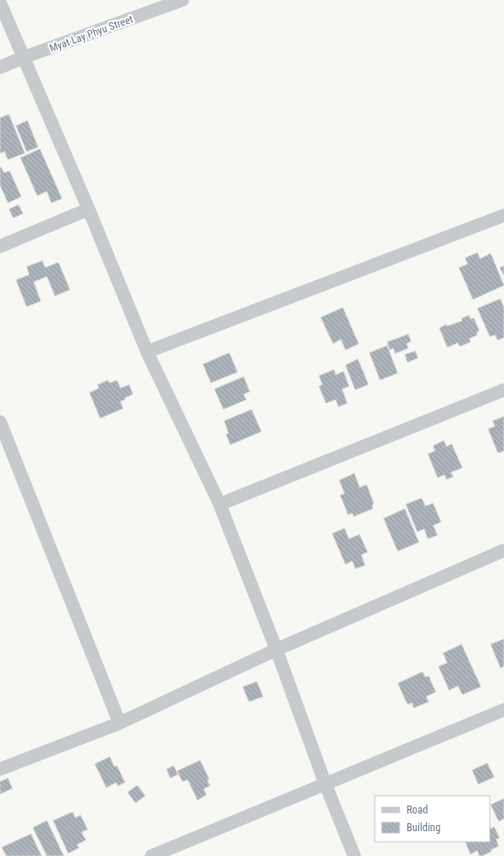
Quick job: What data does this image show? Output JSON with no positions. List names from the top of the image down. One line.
{"streets":{"street":["Myat Lay Phyu Street"]},"legend":["Road","Building"]}
